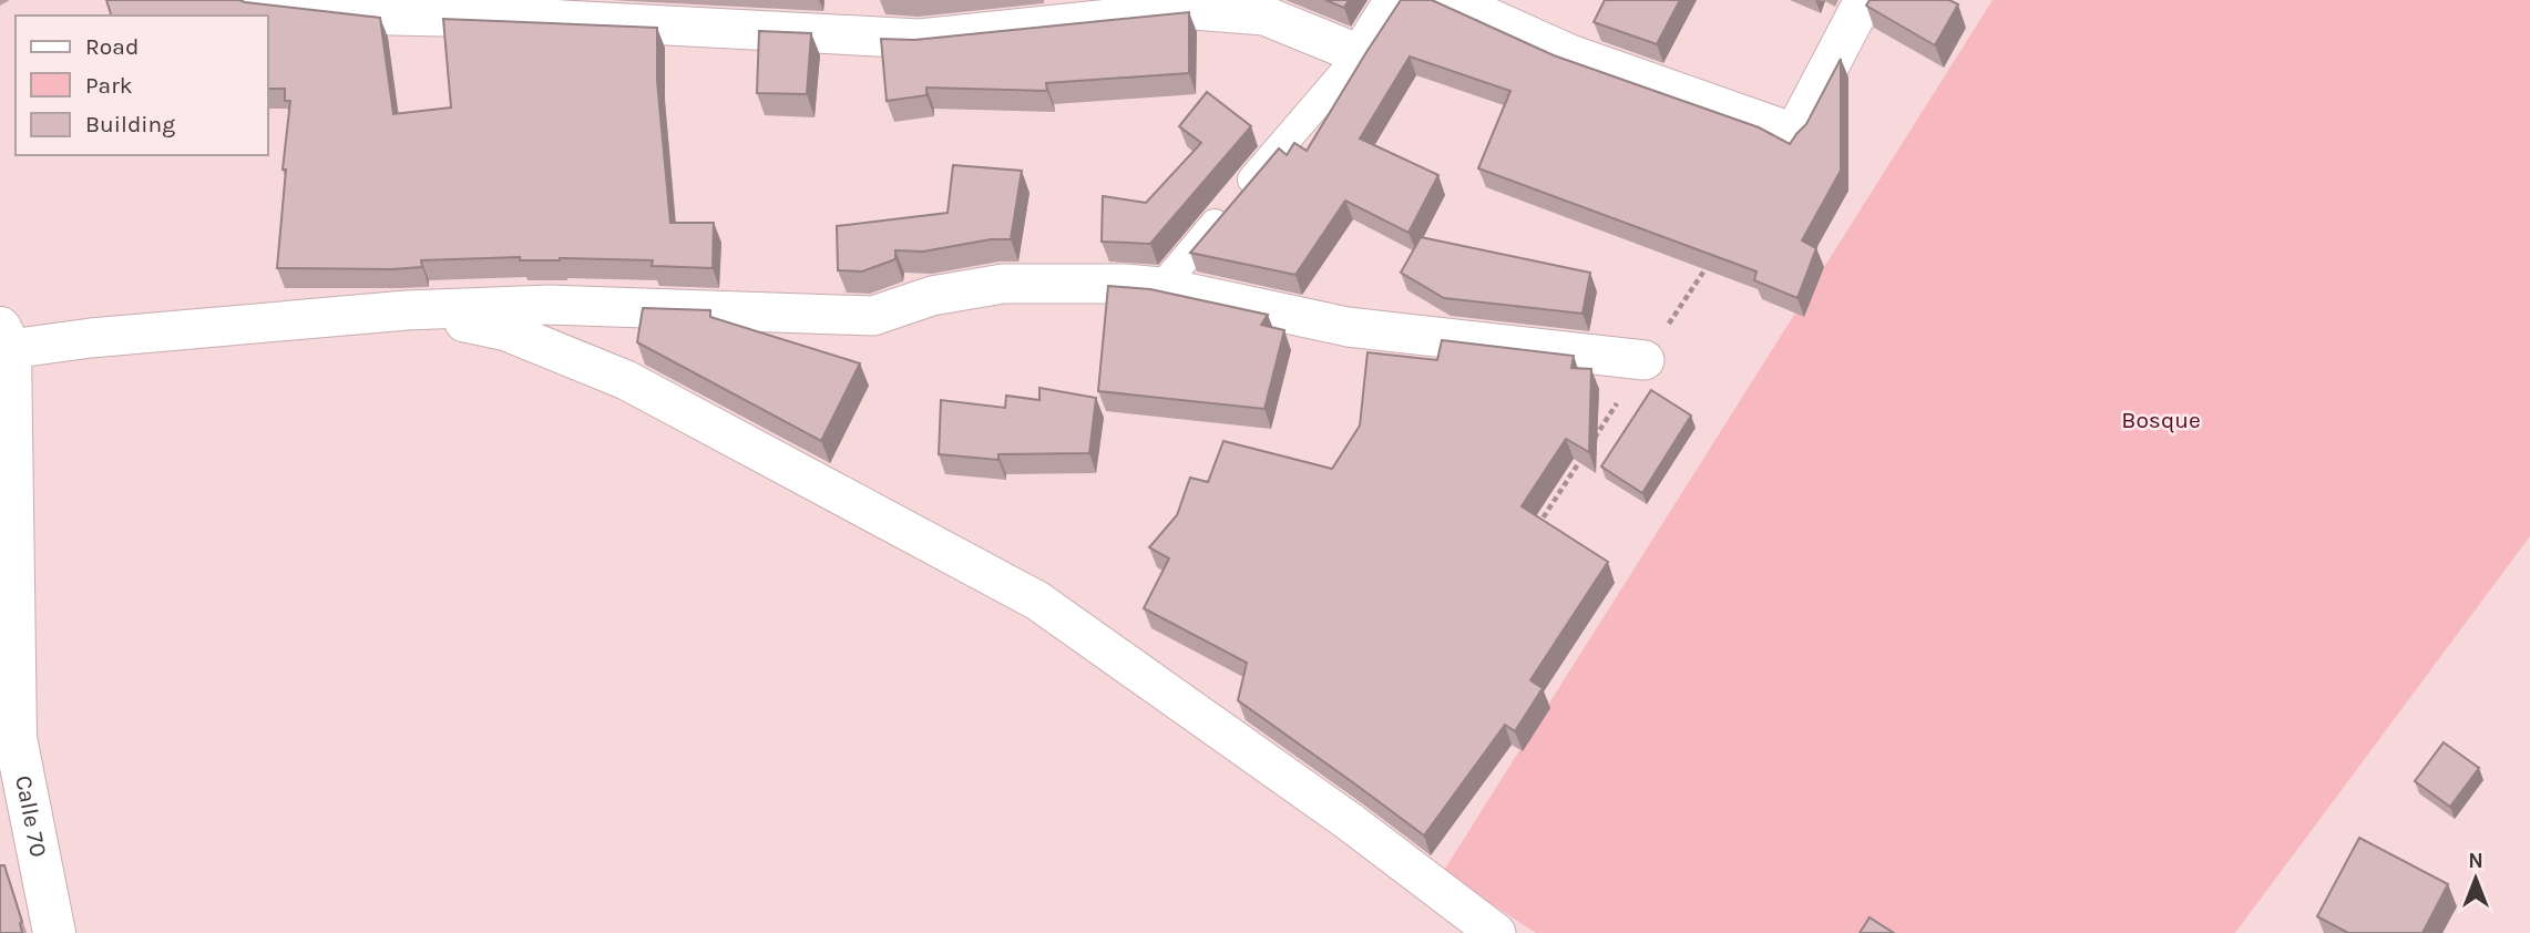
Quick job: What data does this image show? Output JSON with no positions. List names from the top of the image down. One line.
{"streets":{"street":["Calle 70"]},"parks":["Bosque"],"legend":["Road","Park","Building"],"north":"top"}
